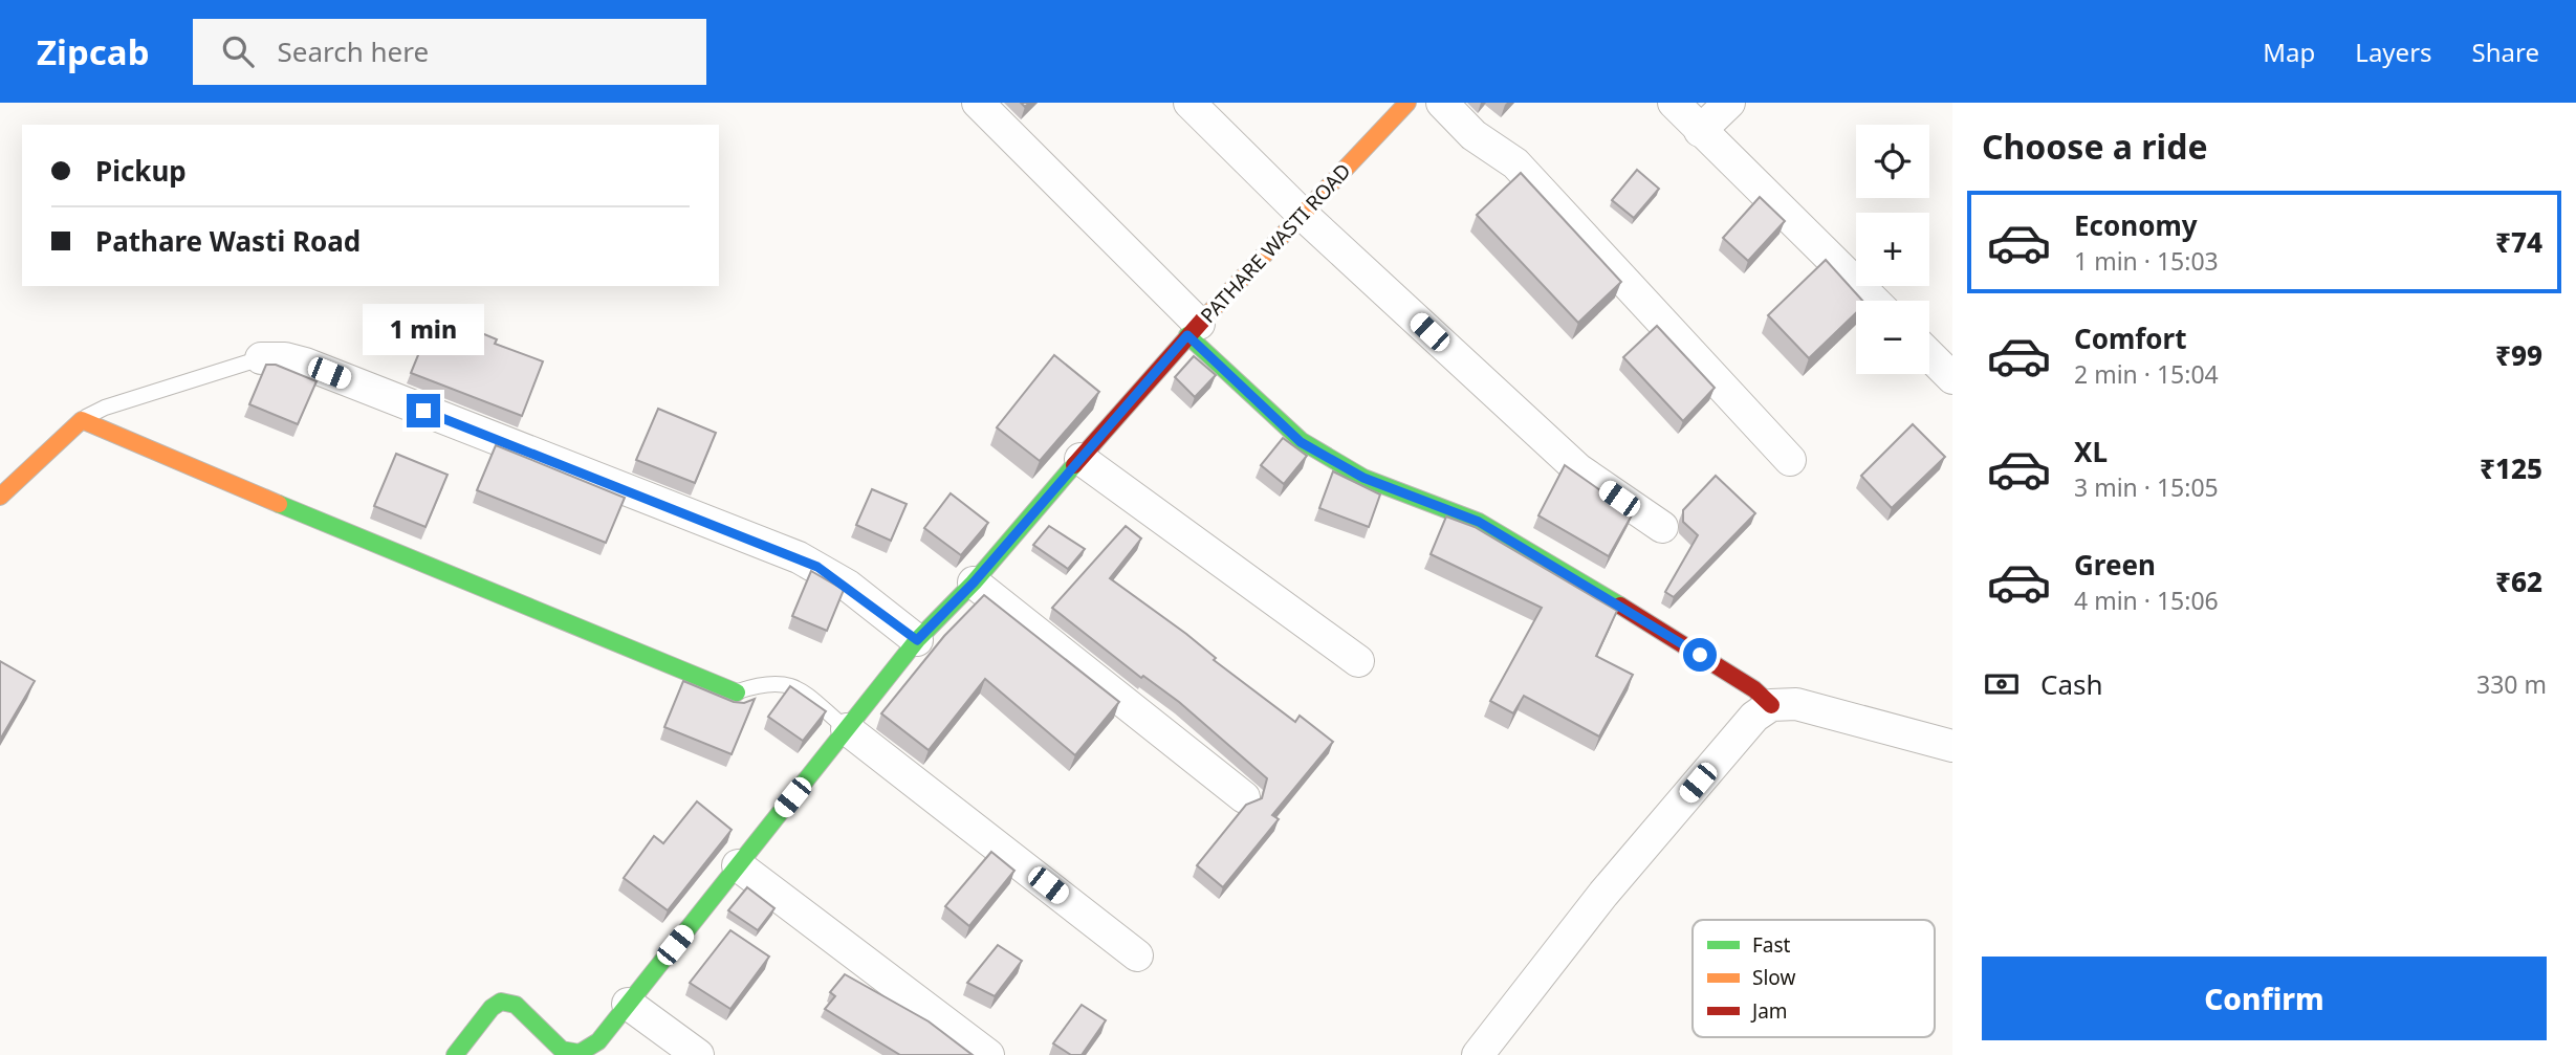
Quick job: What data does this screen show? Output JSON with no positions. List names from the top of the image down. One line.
{"streets":{"street":["PATHARE WASTI ROAD"]},"legend":["Fast","Slow","Jam"],"page":{"header":"Zipcab","search":"Search here","nav":["Map","Layers","Share"],"heading":"Choose a ride","map_buttons":["+","−"],"banner":["Pickup","Pathare Wasti Road"],"list":[{"name":"Economy","note":"1 min · 15:03","value":"₹74"},{"name":"Comfort","note":"2 min · 15:04","value":"₹99"},{"name":"XL","note":"3 min · 15:05","value":"₹125"},{"name":"Green","note":"4 min · 15:06","value":"₹62"}],"bubble":"1 min","pay":["Cash","330 m"],"buttons":"Confirm"}}
